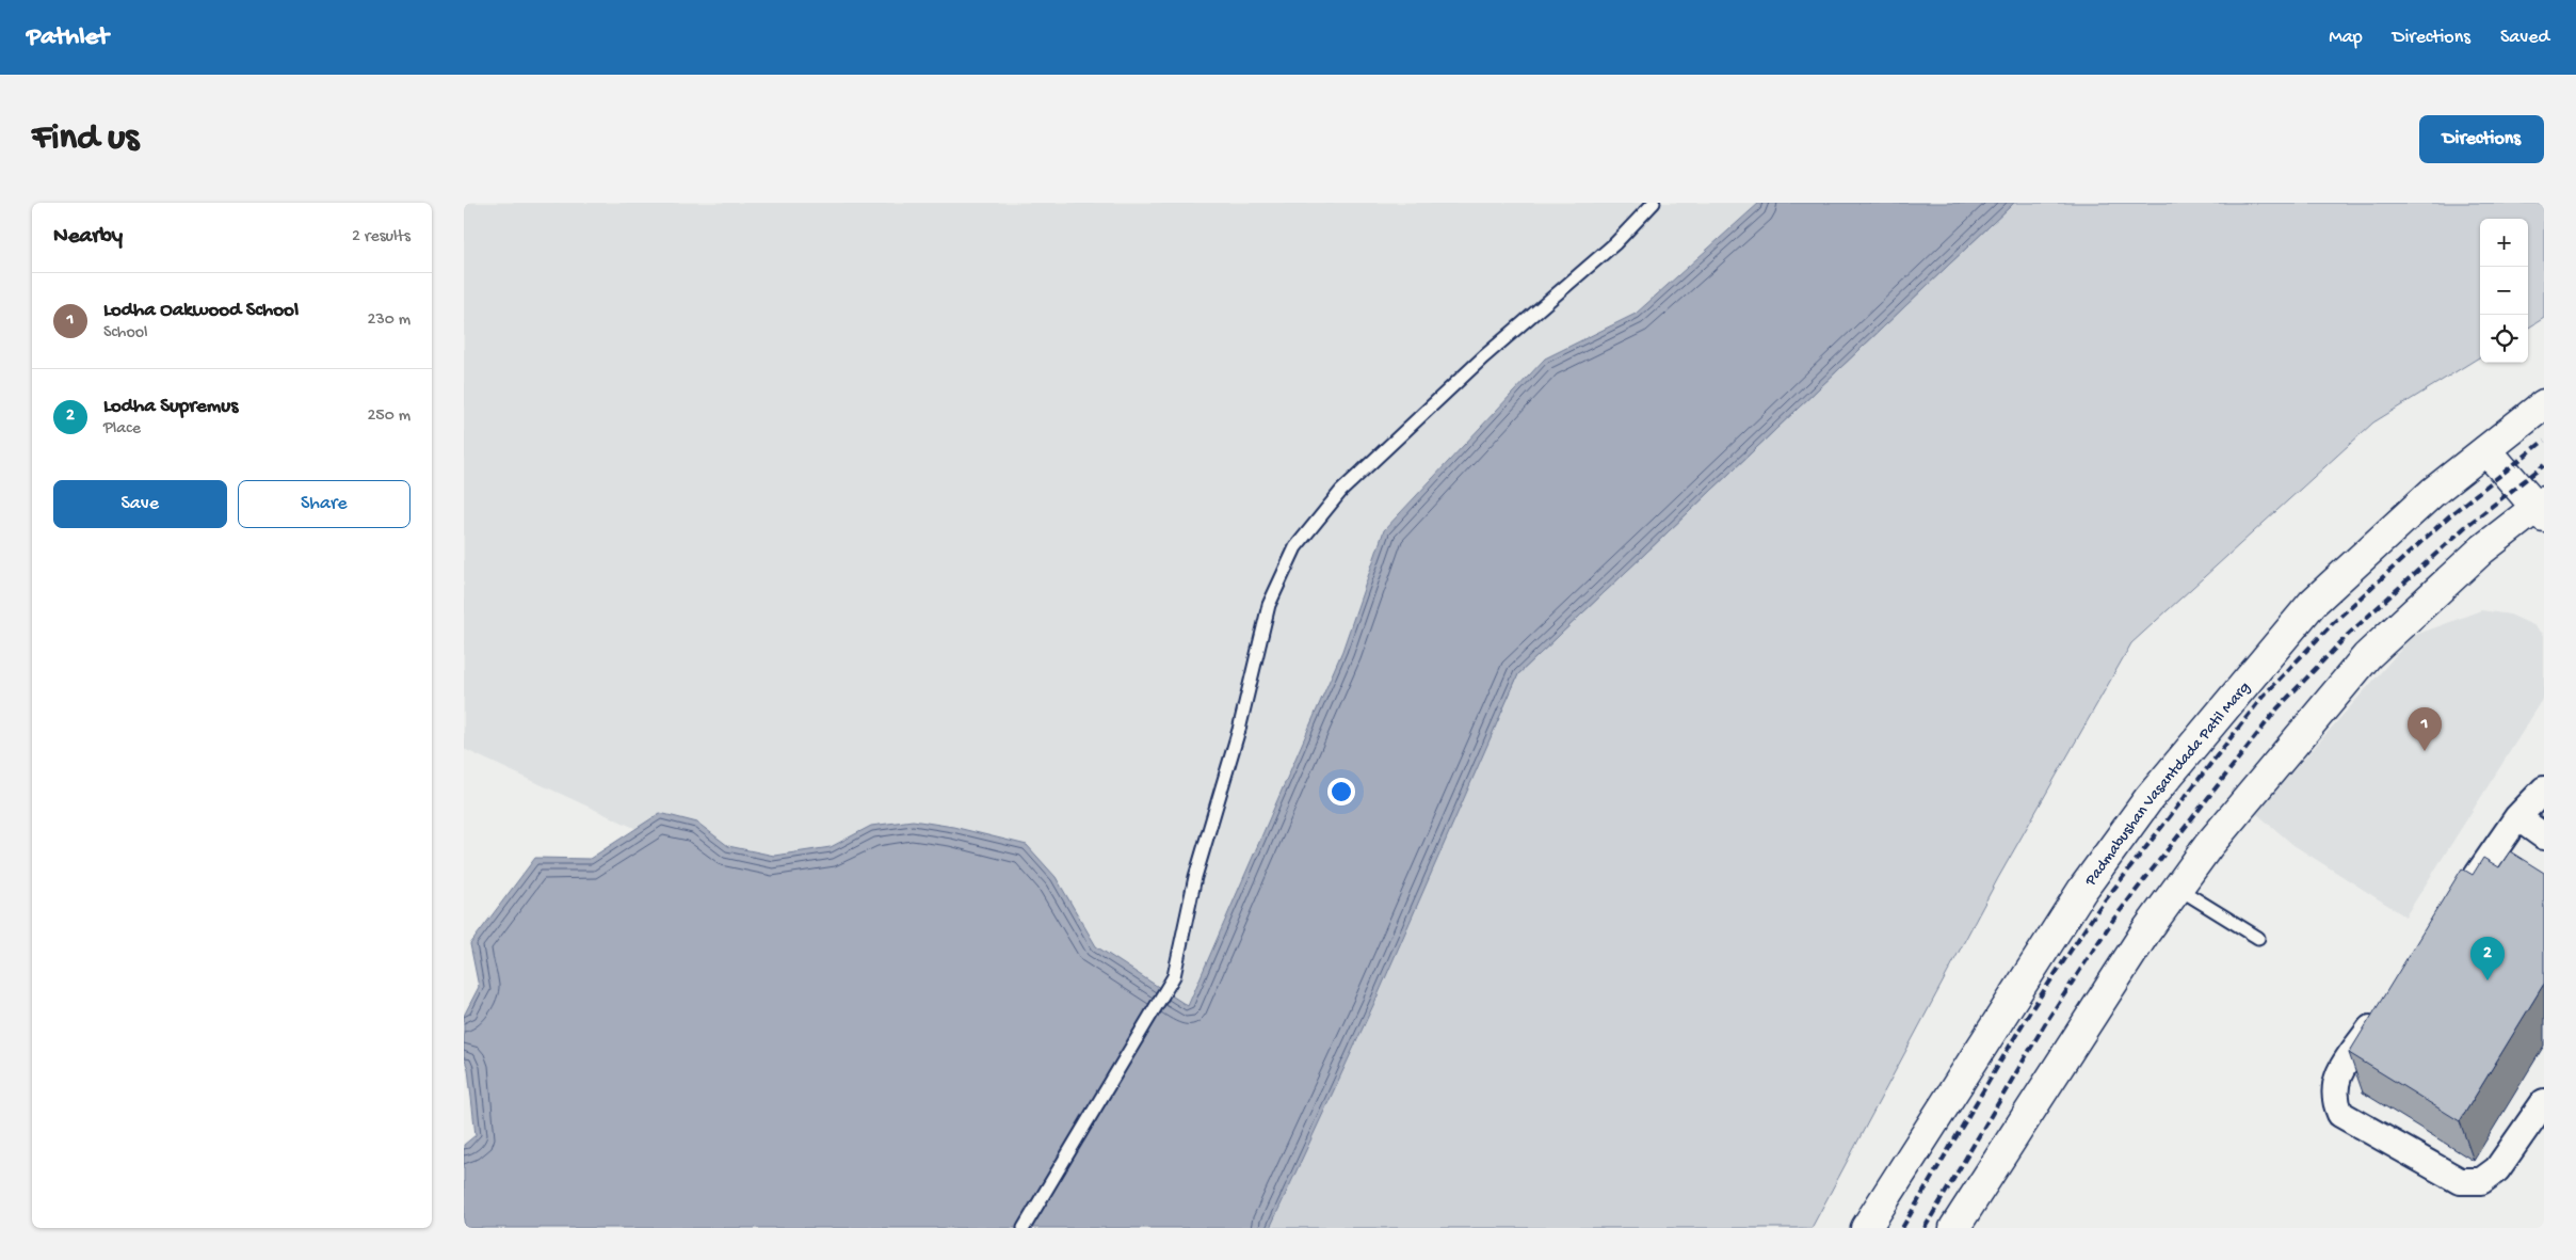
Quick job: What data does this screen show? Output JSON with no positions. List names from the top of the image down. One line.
{"streets":{"main road":["Padmabushan Vasantdada Patil Marg"]},"page":{"header":"Pathlet","nav":["Map","Directions","Saved"],"buttons":["Directions",["Save","Share"]],"title":"Find us","heading":["Nearby","2 results"],"map_buttons":["+","−"],"list":[{"mark":"1","name":"Lodha Oakwood School","note":"School","value":"230 m"},{"mark":"2","name":"Lodha Supremus","note":"Place","value":"250 m"}],"pins":["1","2"]}}
